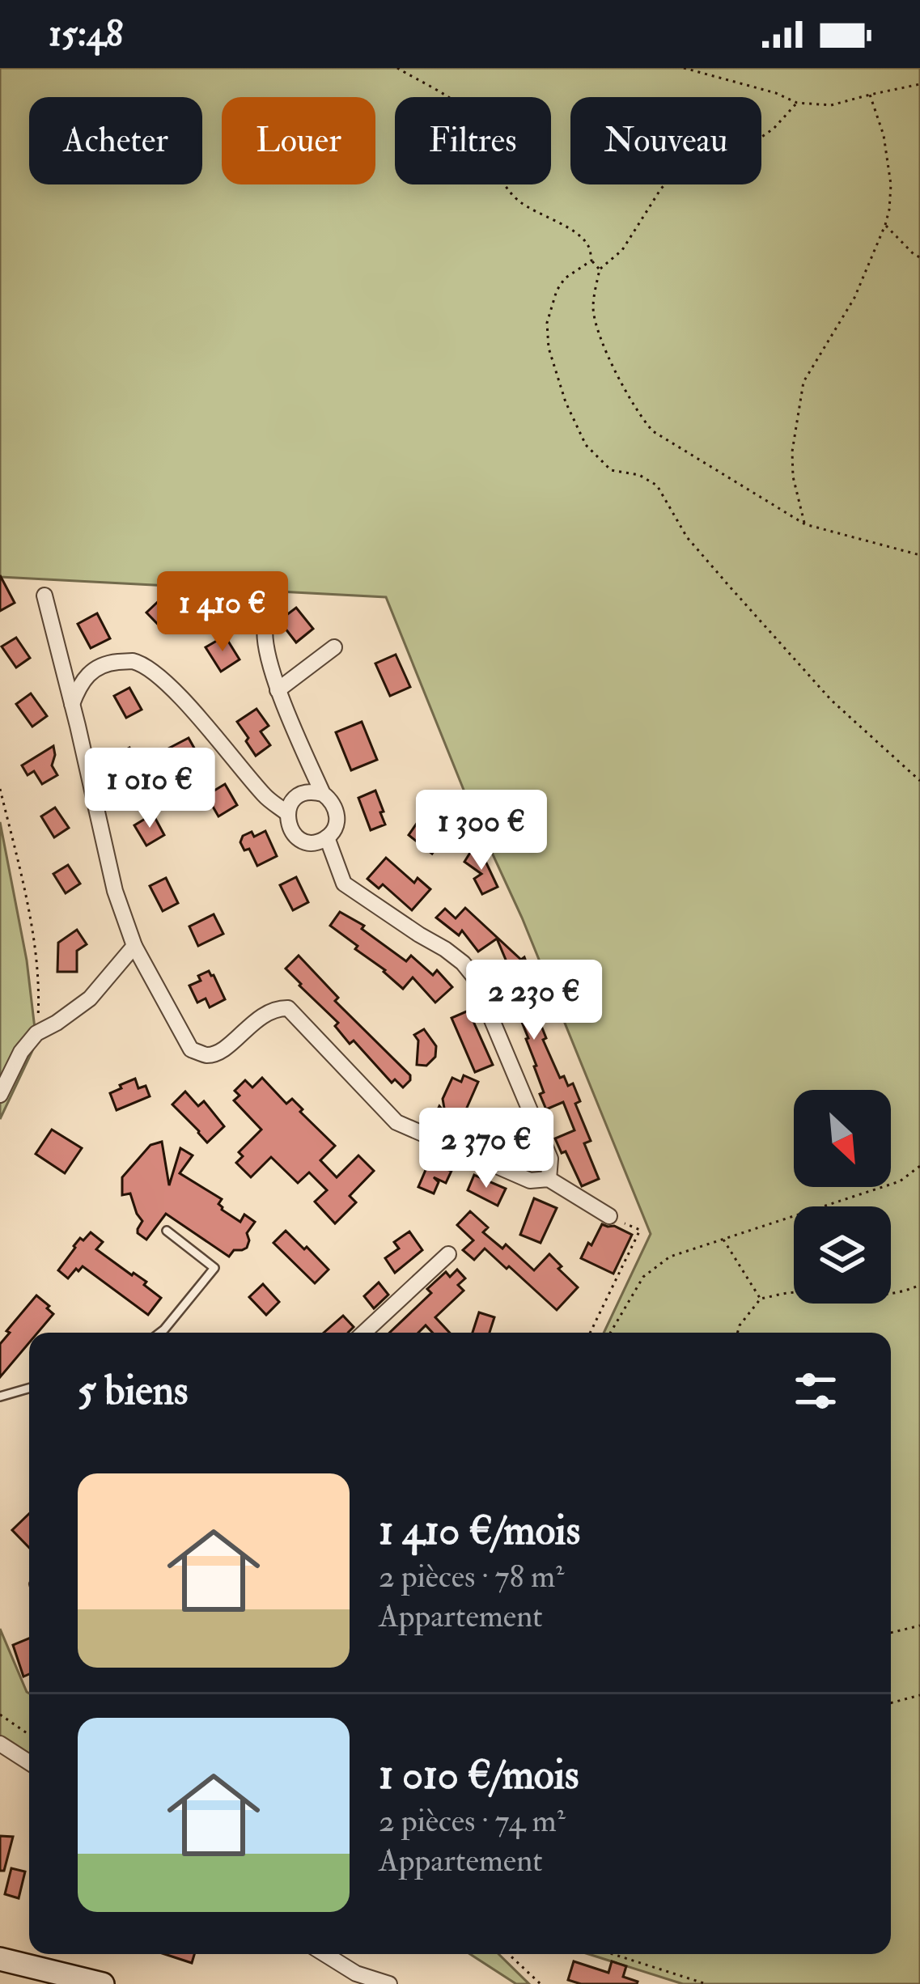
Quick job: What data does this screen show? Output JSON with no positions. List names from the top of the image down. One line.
{"north":"bottom right","page":{"status":"15:48","chip":["Acheter","Louer","Filtres","Nouveau"],"price":["1 410 €","1 010 €","1 300 €","2 230 €","2 370 €"],"heading":"5 biens","list":[{"name":"1 410 €/mois","note":"2 pièces · 78 m² · Appartement"},{"name":"1 010 €/mois","note":"2 pièces · 74 m² · Appartement"}]}}
